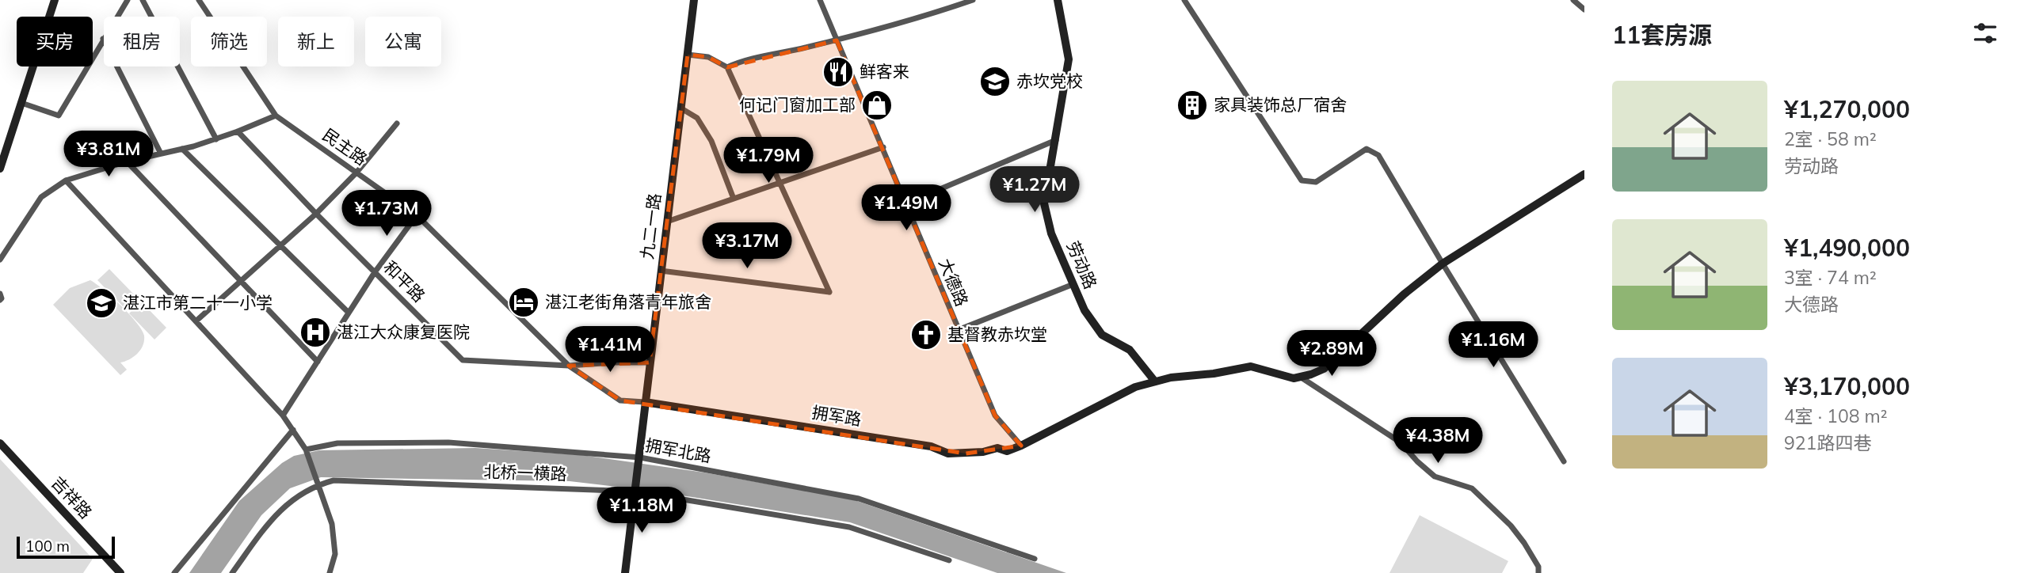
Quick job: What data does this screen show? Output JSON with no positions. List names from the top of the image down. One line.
{"streets":{"street":["民主路","九二一路","劳动路","和平路","大德路","拥军路","拥军北路","北桥一横路","吉祥路"]},"crossings":[["民主路","和平路"],["九二一路","和平路"],["九二一路","拥军路"],["九二一路","拥军北路"],["九二一路","北桥一横路"],["大德路","拥军路"]],"places":{"restaurant":["鲜客来"],"school or university":["赤坎党校","湛江市第二十一小学"],"shop":["何记门窗加工部"],"building":["家具装饰总厂宿舍"],"hotel":["湛江老街角落青年旅舍"],"hospital":["湛江大众康复医院"],"church":["基督教赤坎堂"]},"scale_bar":"100 m","page":{"heading":"11套房源","chip":["买房","租房","筛选","新上","公寓"],"list":[{"name":"¥1,270,000","note":"2室 · 58 m² · 劳动路"},{"name":"¥1,490,000","note":"3室 · 74 m² · 大德路"},{"name":"¥3,170,000","note":"4室 · 108 m² · 921路四巷"}],"price":["¥3.81M","¥1.79M","¥1.27M","¥1.49M","¥1.73M","¥3.17M","¥1.16M","¥1.41M","¥2.89M","¥4.38M","¥1.18M"],"scale":"100 m"}}
